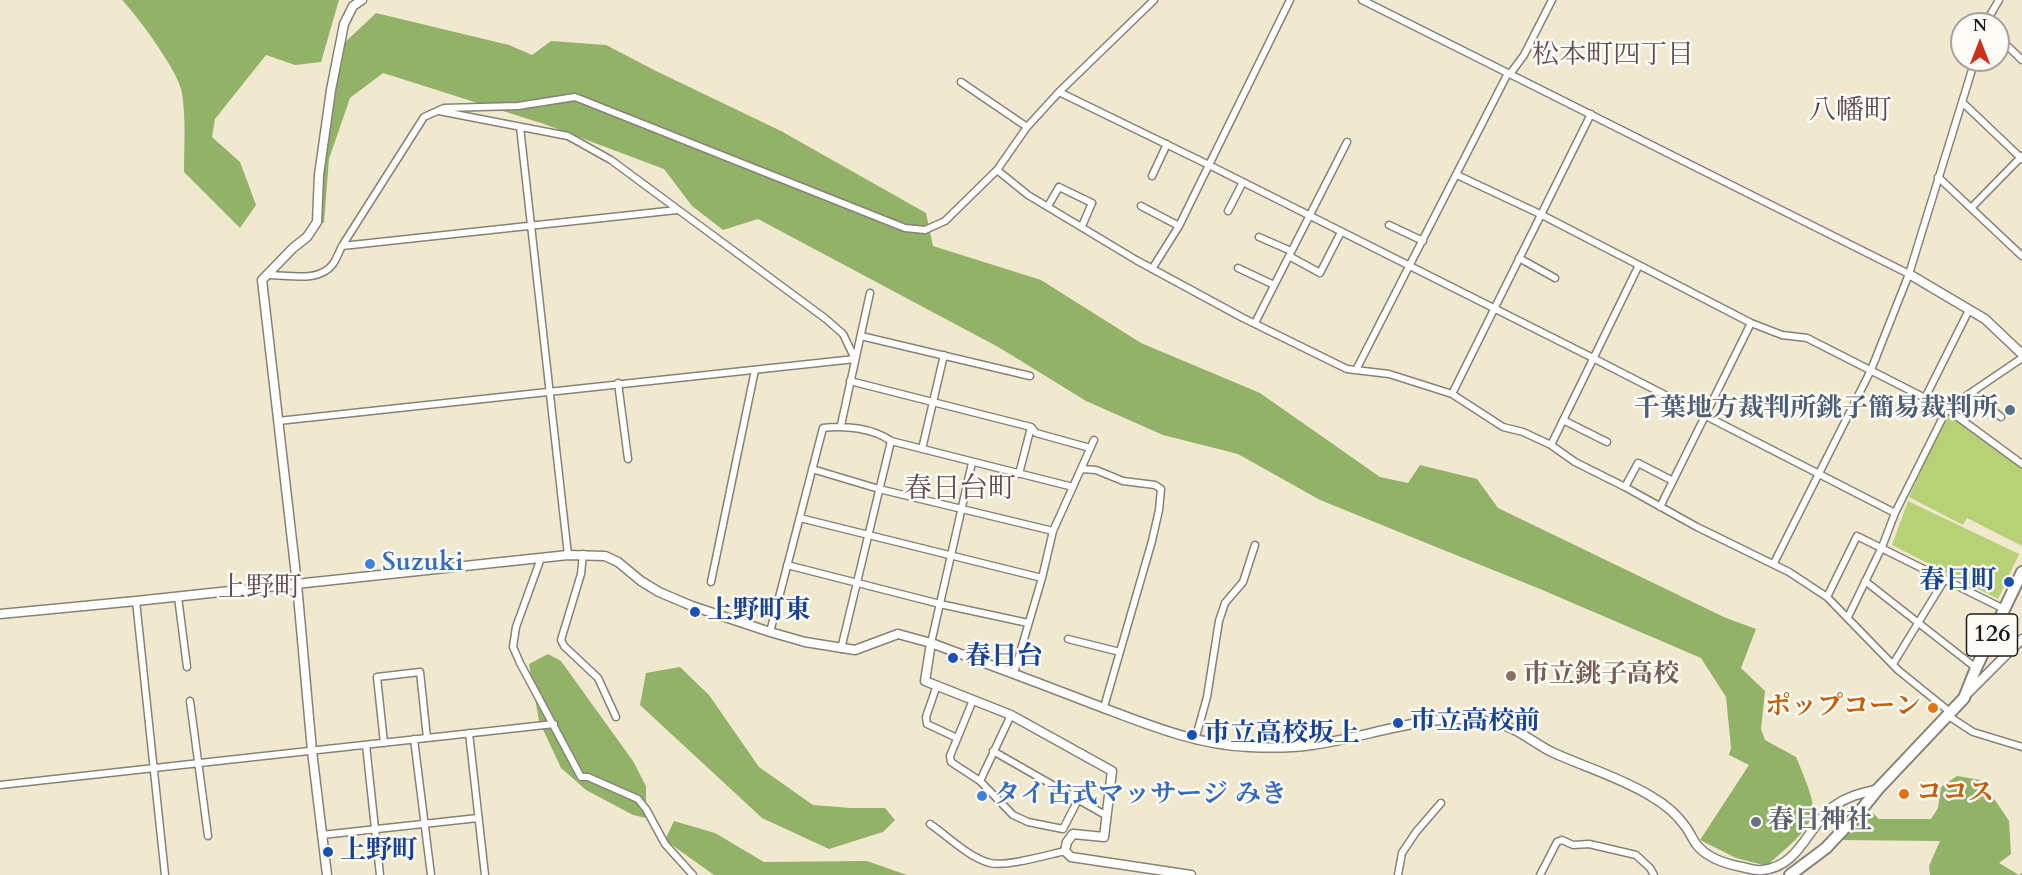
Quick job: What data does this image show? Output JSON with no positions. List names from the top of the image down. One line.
{"streets":{"highway":["126"]},"districts":["松本町四丁目","八幡町","春日台町","上野町"],"places":["千葉地方裁判所銚子簡易裁判所","Suzuki","春日町","上野町東","春日台","市立銚子高校","ポップコーン","市立高校前","市立高校坂上","ココス","タイ古式マッサージ みき","春日神社","上野町"],"north":"top"}
